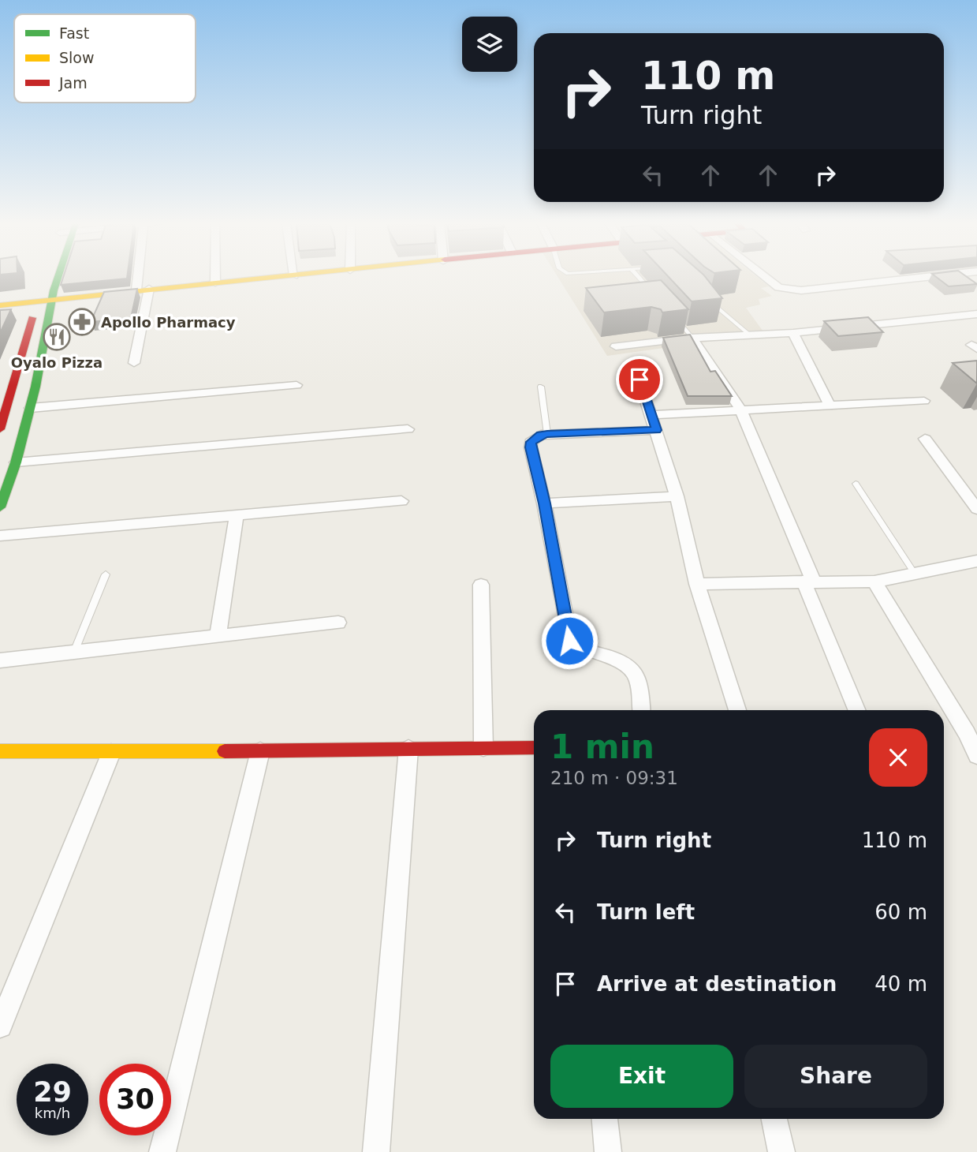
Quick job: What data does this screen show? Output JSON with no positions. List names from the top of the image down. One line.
{"places":{"pharmacy":["Apollo Pharmacy"],"restaurant":["Oyalo Pizza"]},"legend":["Fast","Slow","Jam"],"page":{"turn":["110 m","Turn right"],"heading":["1 min","210 m · 09:31"],"list":[{"name":"Turn right","value":"110 m"},{"name":"Turn left","value":"60 m"},{"name":"Arrive at destination","value":"40 m"}],"buttons":["Exit","Share"],"speed":"29 km/h","limit":"30"}}
